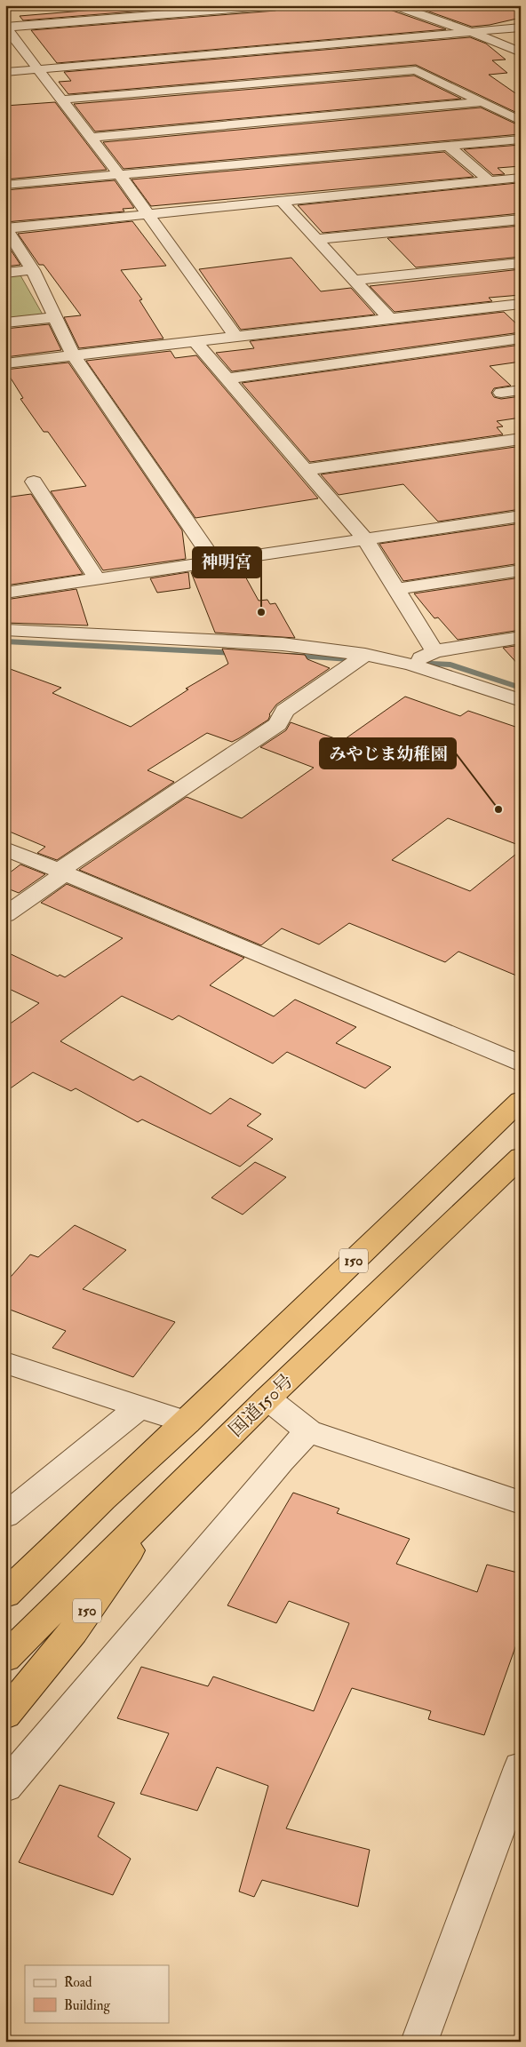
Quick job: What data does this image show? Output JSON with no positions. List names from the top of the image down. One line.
{"streets":{"highway":["150","国道150号"]},"crossings":[["150","国道150号"]],"places":["神明宮","みやじま幼稚園"],"legend":["Road","Building"]}
